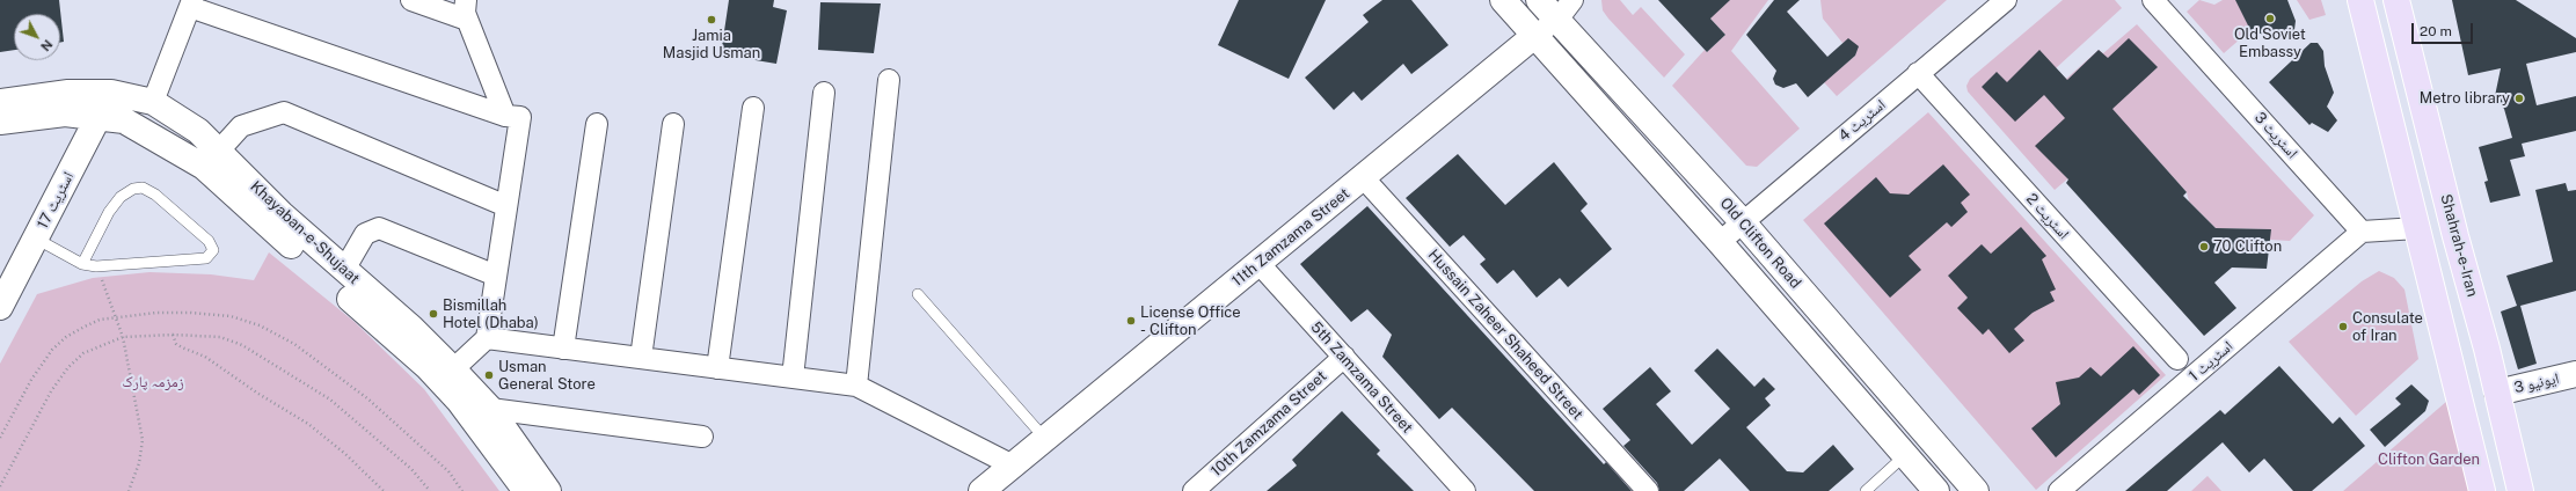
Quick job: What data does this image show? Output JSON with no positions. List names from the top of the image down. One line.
{"streets":{"main road":["Shahrah-e-Iran"],"street":["اسٹریٹ 4","اسٹریٹ 3","اسٹریٹ 17","اسٹریٹ 2","Khayaban-e-Shujaat","11th Zamzama Street","Old Clifton Road","Hussain Zaheer Shaheed Street","اسٹریٹ 1","5th Zamzama Street","ایونیو 3","10th Zamzama Street"]},"crossings":[["اسٹریٹ 4","اسٹریٹ 2"],["اسٹریٹ 4","Old Clifton Road"],["اسٹریٹ 3","اسٹریٹ 1"],["اسٹریٹ 17","Khayaban-e-Shujaat"],["11th Zamzama Street","Old Clifton Road"],["11th Zamzama Street","Hussain Zaheer Shaheed Street"],["11th Zamzama Street","5th Zamzama Street"],["Shahrah-e-Iran","ایونیو 3"],["5th Zamzama Street","10th Zamzama Street"]],"parks":["زمزمہ پارک","Clifton Garden"],"places":["Old Soviet Embassy","Jamia Masjid Usman","Metro library","70 Clifton","Bismillah Hotel (Dhaba)","License Office - Clifton","Consulate of Iran","Usman General Store"],"scale_bar":"20 m","north":"bottom right"}
